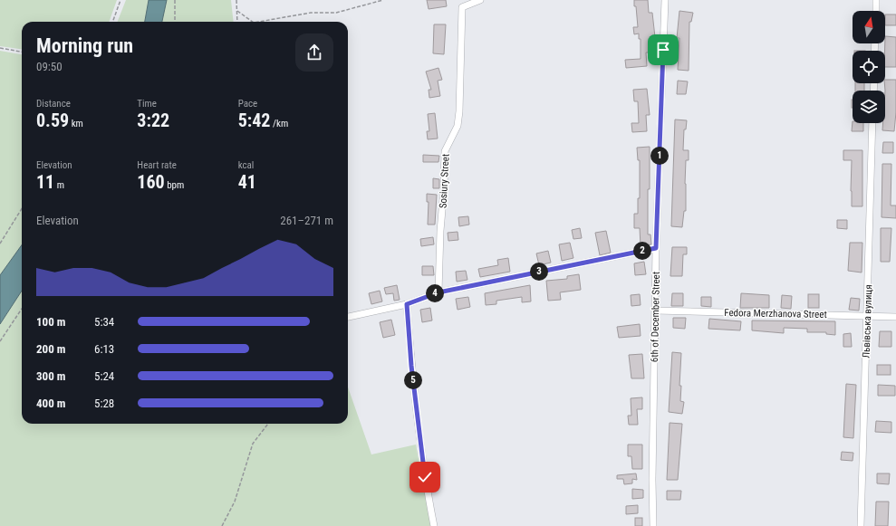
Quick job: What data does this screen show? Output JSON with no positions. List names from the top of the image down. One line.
{"streets":{"street":["Sosiury Street","Fedora Merzhanova Street","6th of December Street","Львівська вулиця"]},"crossings":[["Fedora Merzhanova Street","6th of December Street"],["Fedora Merzhanova Street","Львівська вулиця"]],"north":"top","page":{"heading":["Morning run","09:50"],"stats":[["Distance","0.59 km"],["Time","3:22"],["Pace","5:42 /km"],["Elevation","11 m"],["Heart rate","160 bpm"],["kcal","41"]],"pins":["1","2","3","4","5"],"chart":["Elevation","261–271 m"],"list":[{"name":"100 m","note":"5:34"},{"name":"200 m","note":"6:13"},{"name":"300 m","note":"5:24"},{"name":"400 m","note":"5:28"}]}}
